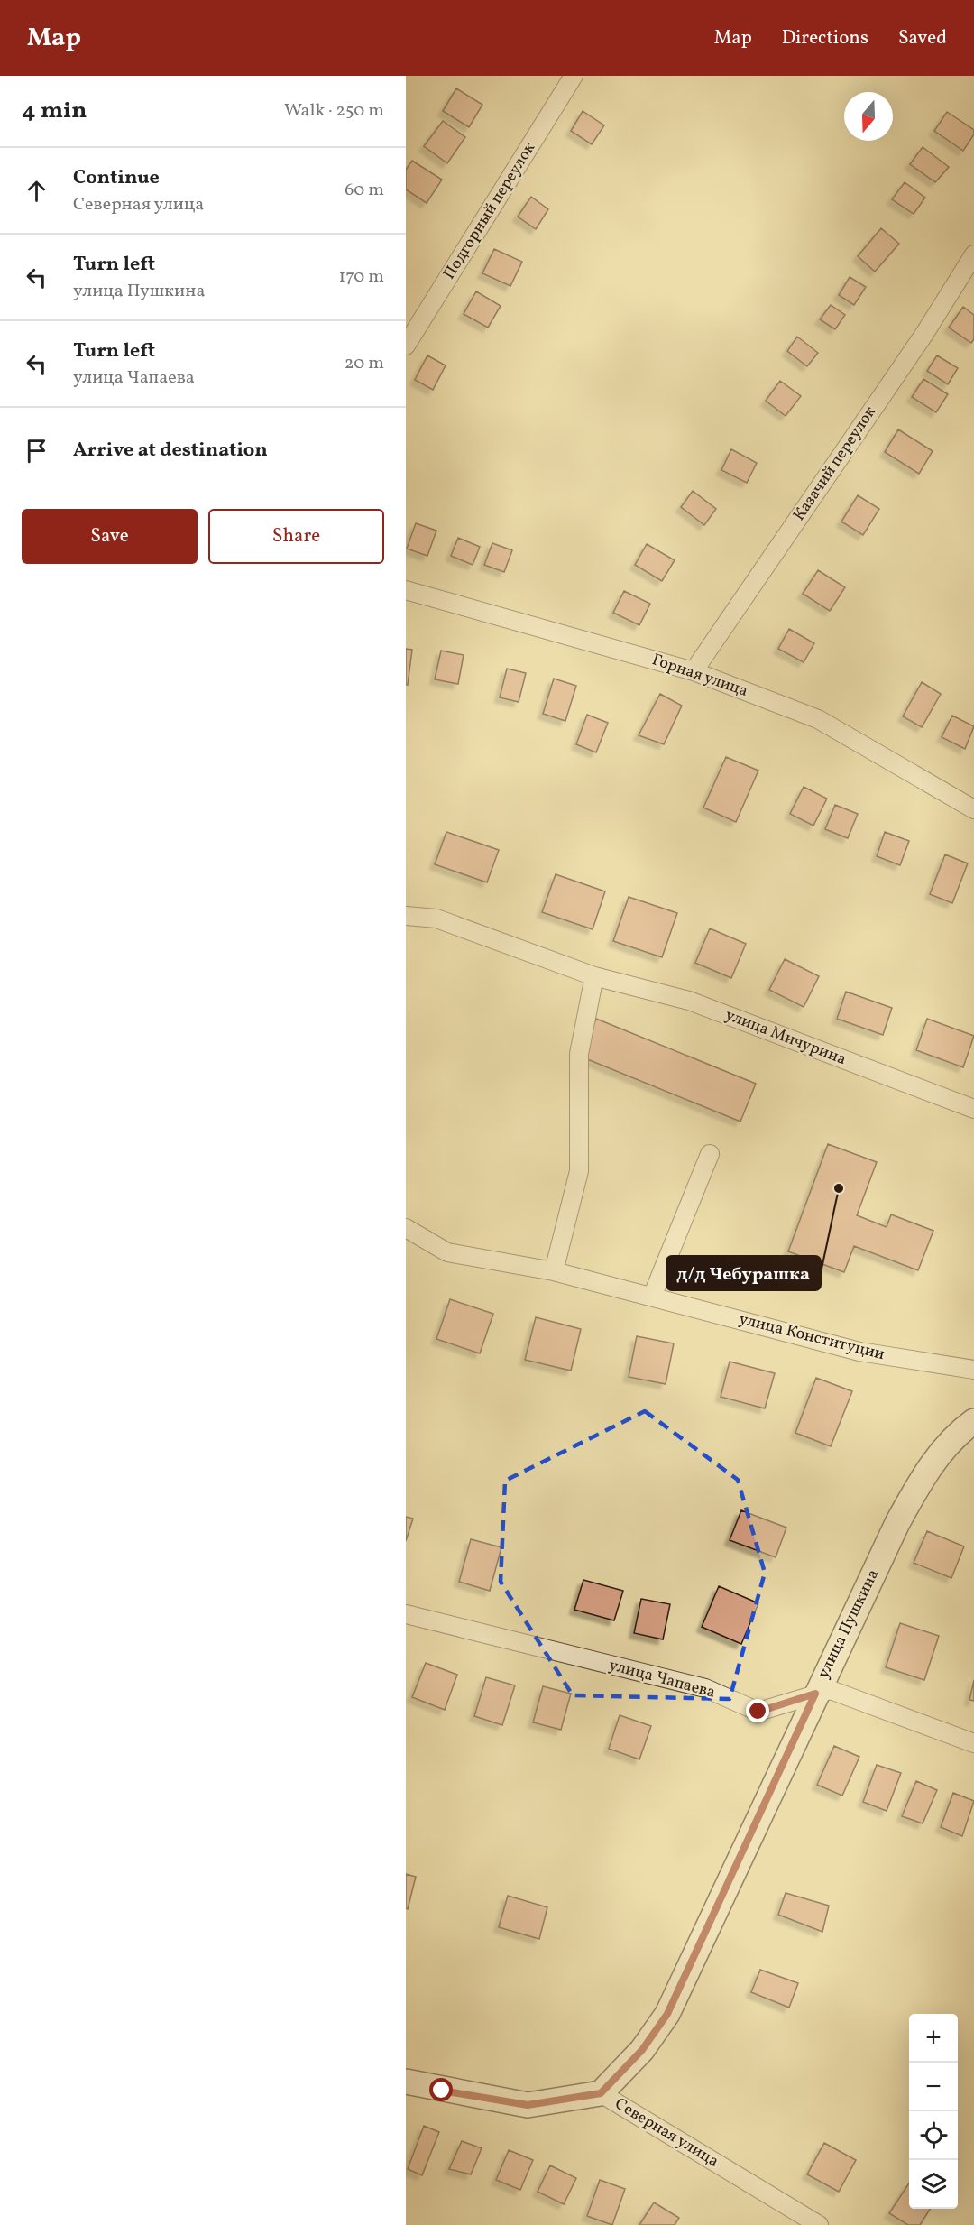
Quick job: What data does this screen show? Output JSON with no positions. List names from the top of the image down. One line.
{"streets":{"main road":["улица Пушкина","Северная улица"],"street":["Подгорный переулок","Казачий переулок","Горная улица","улица Мичурина","улица Конституции","улица Чапаева"]},"crossings":[["Казачий переулок","Горная улица"],["улица Пушкина","улица Чапаева"],["улица Пушкина","Северная улица"]],"places":["д/д Чебурашка"],"north":"bottom","page":{"header":"Map","nav":["Map","Directions","Saved"],"heading":["4 min","Walk · 250 m"],"list":[["Continue","Северная улица","60 m"],["Turn left","улица Пушкина","170 m"],["Turn left","улица Чапаева","20 m"],"Arrive at destination"],"buttons":["Save","Share"],"map_buttons":["+","−"]}}
